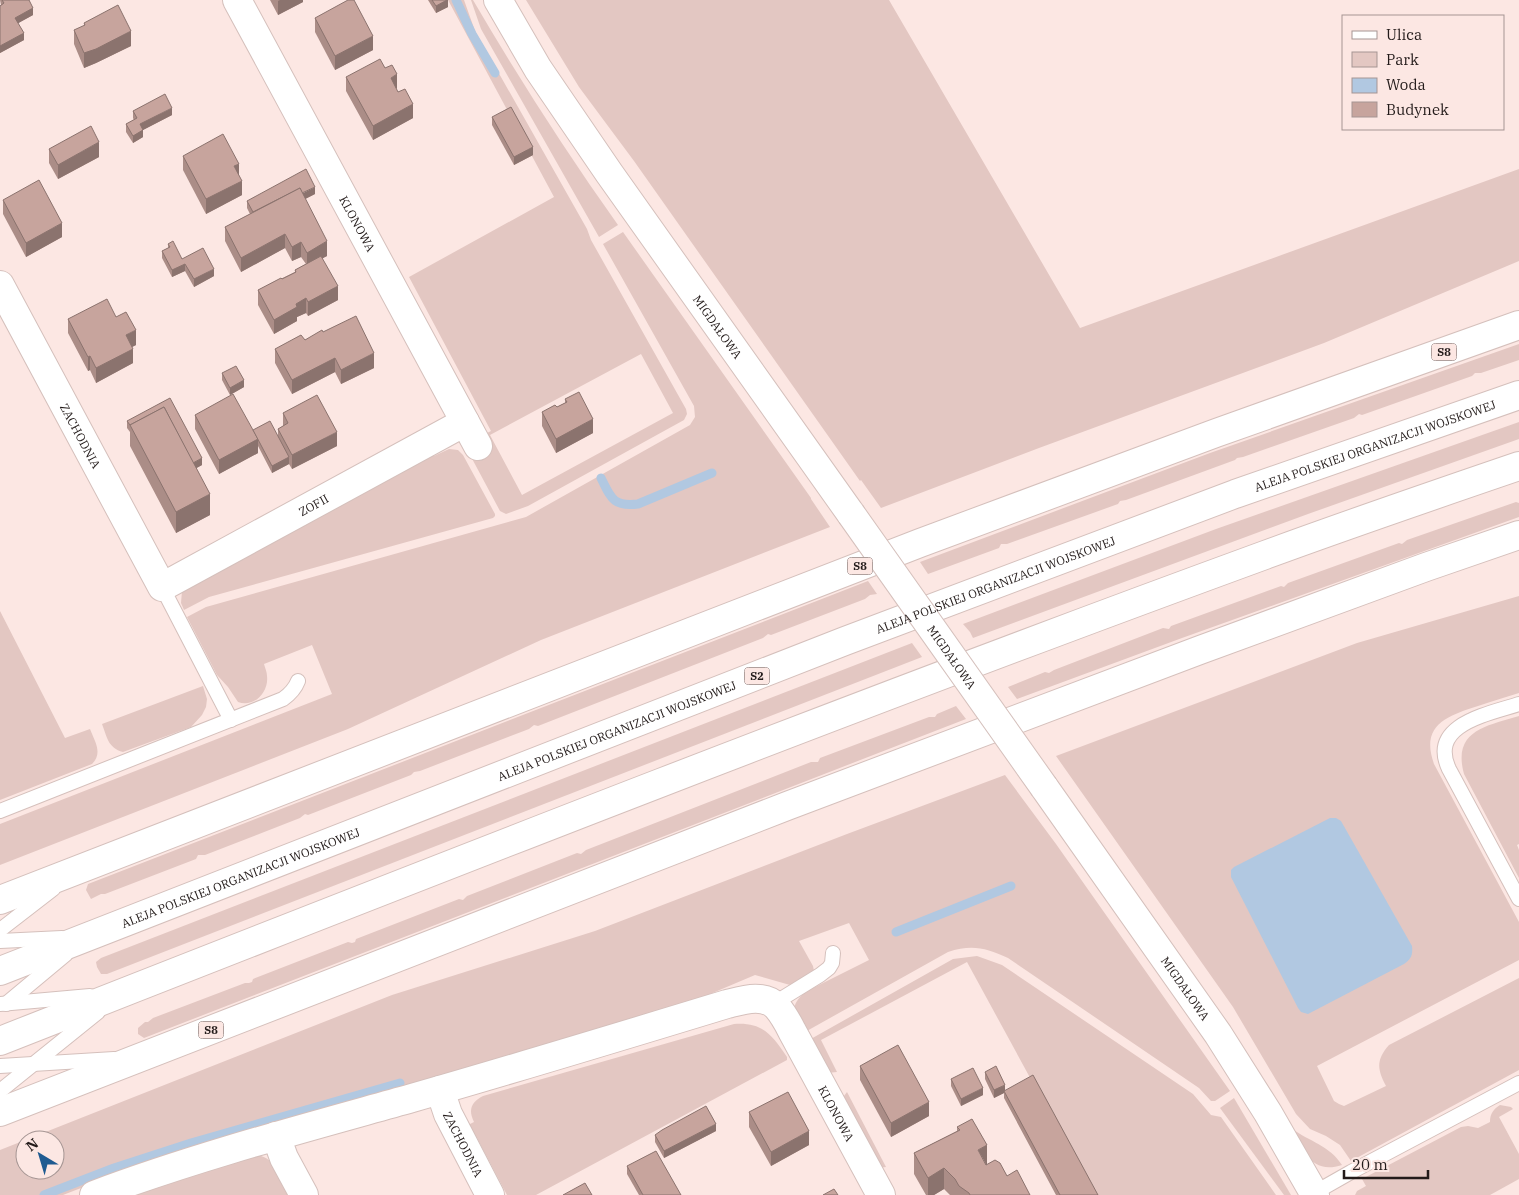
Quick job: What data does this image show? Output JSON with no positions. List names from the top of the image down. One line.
{"streets":{"main road":["KLONOWA","MIGDAŁOWA","S8","ZACHODNIA","ALEJA POLSKIEJ ORGANIZACJI WOJSKOWEJ","ZOFII","S2"]},"crossings":[["KLONOWA","ZOFII"],["ZACHODNIA","ZOFII"]],"legend":["Ulica","Park","Woda","Budynek"],"scale_bar":"20 m","north":"top left"}
